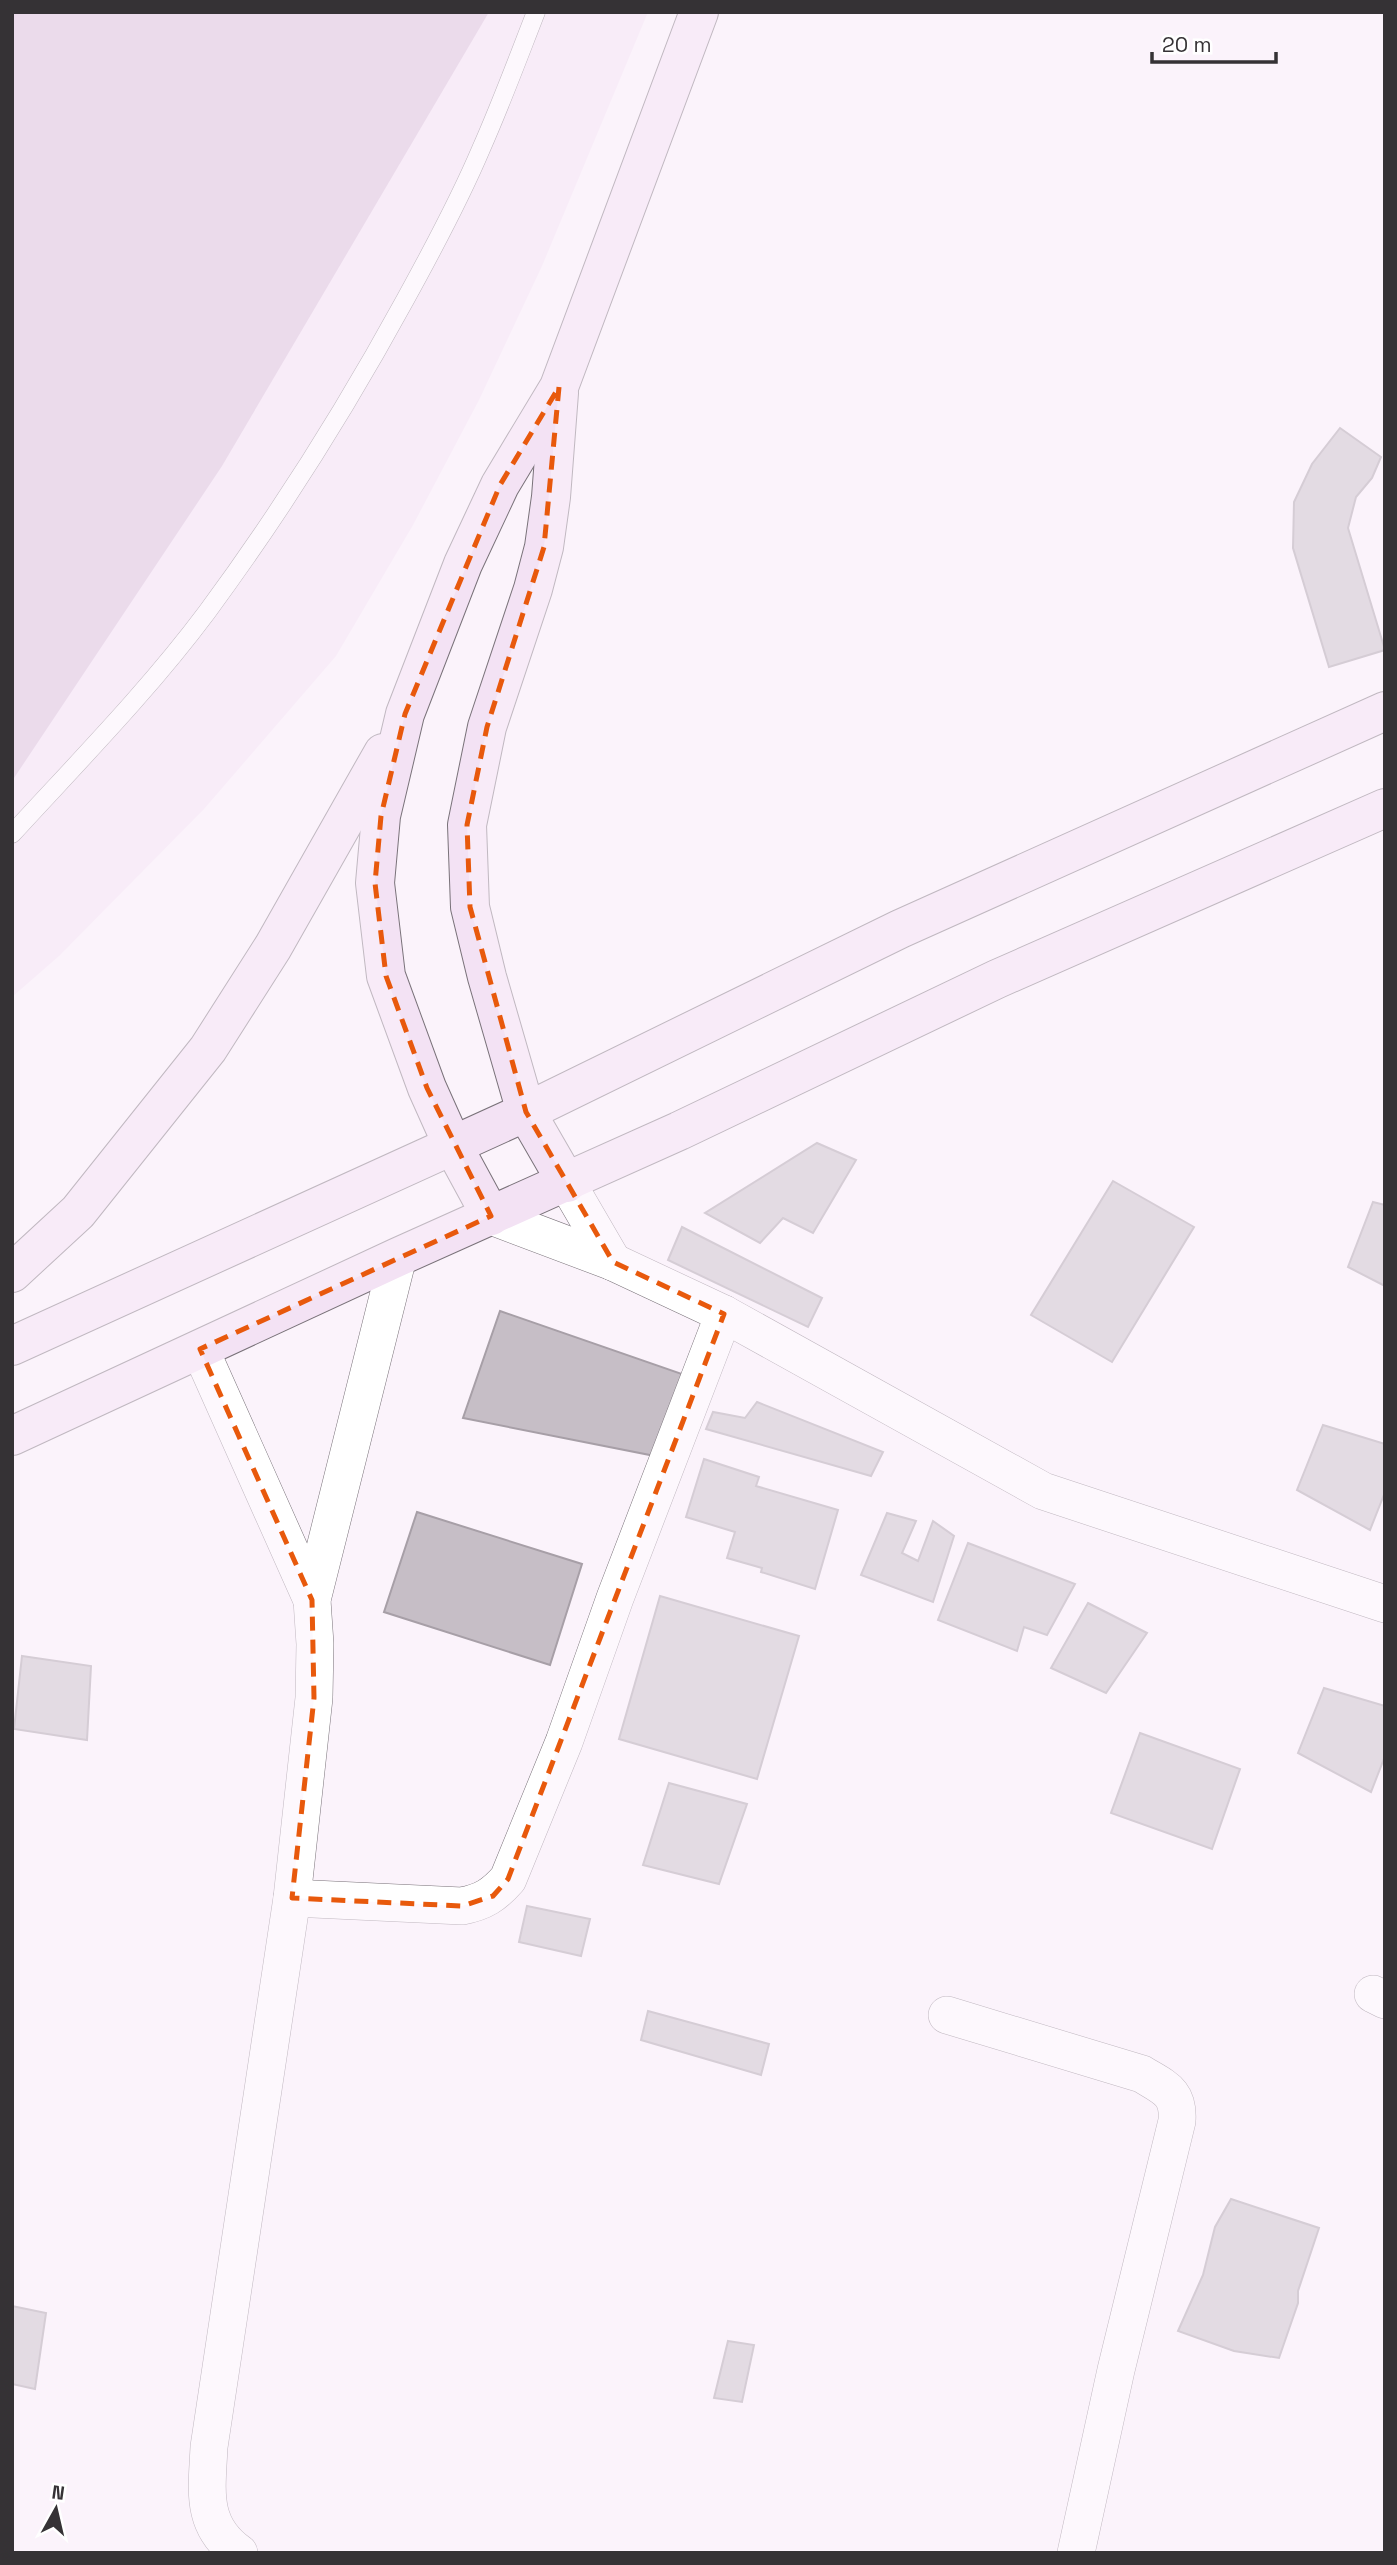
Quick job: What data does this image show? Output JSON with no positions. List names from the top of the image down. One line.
{"scale_bar":"20 m","north":"top"}
